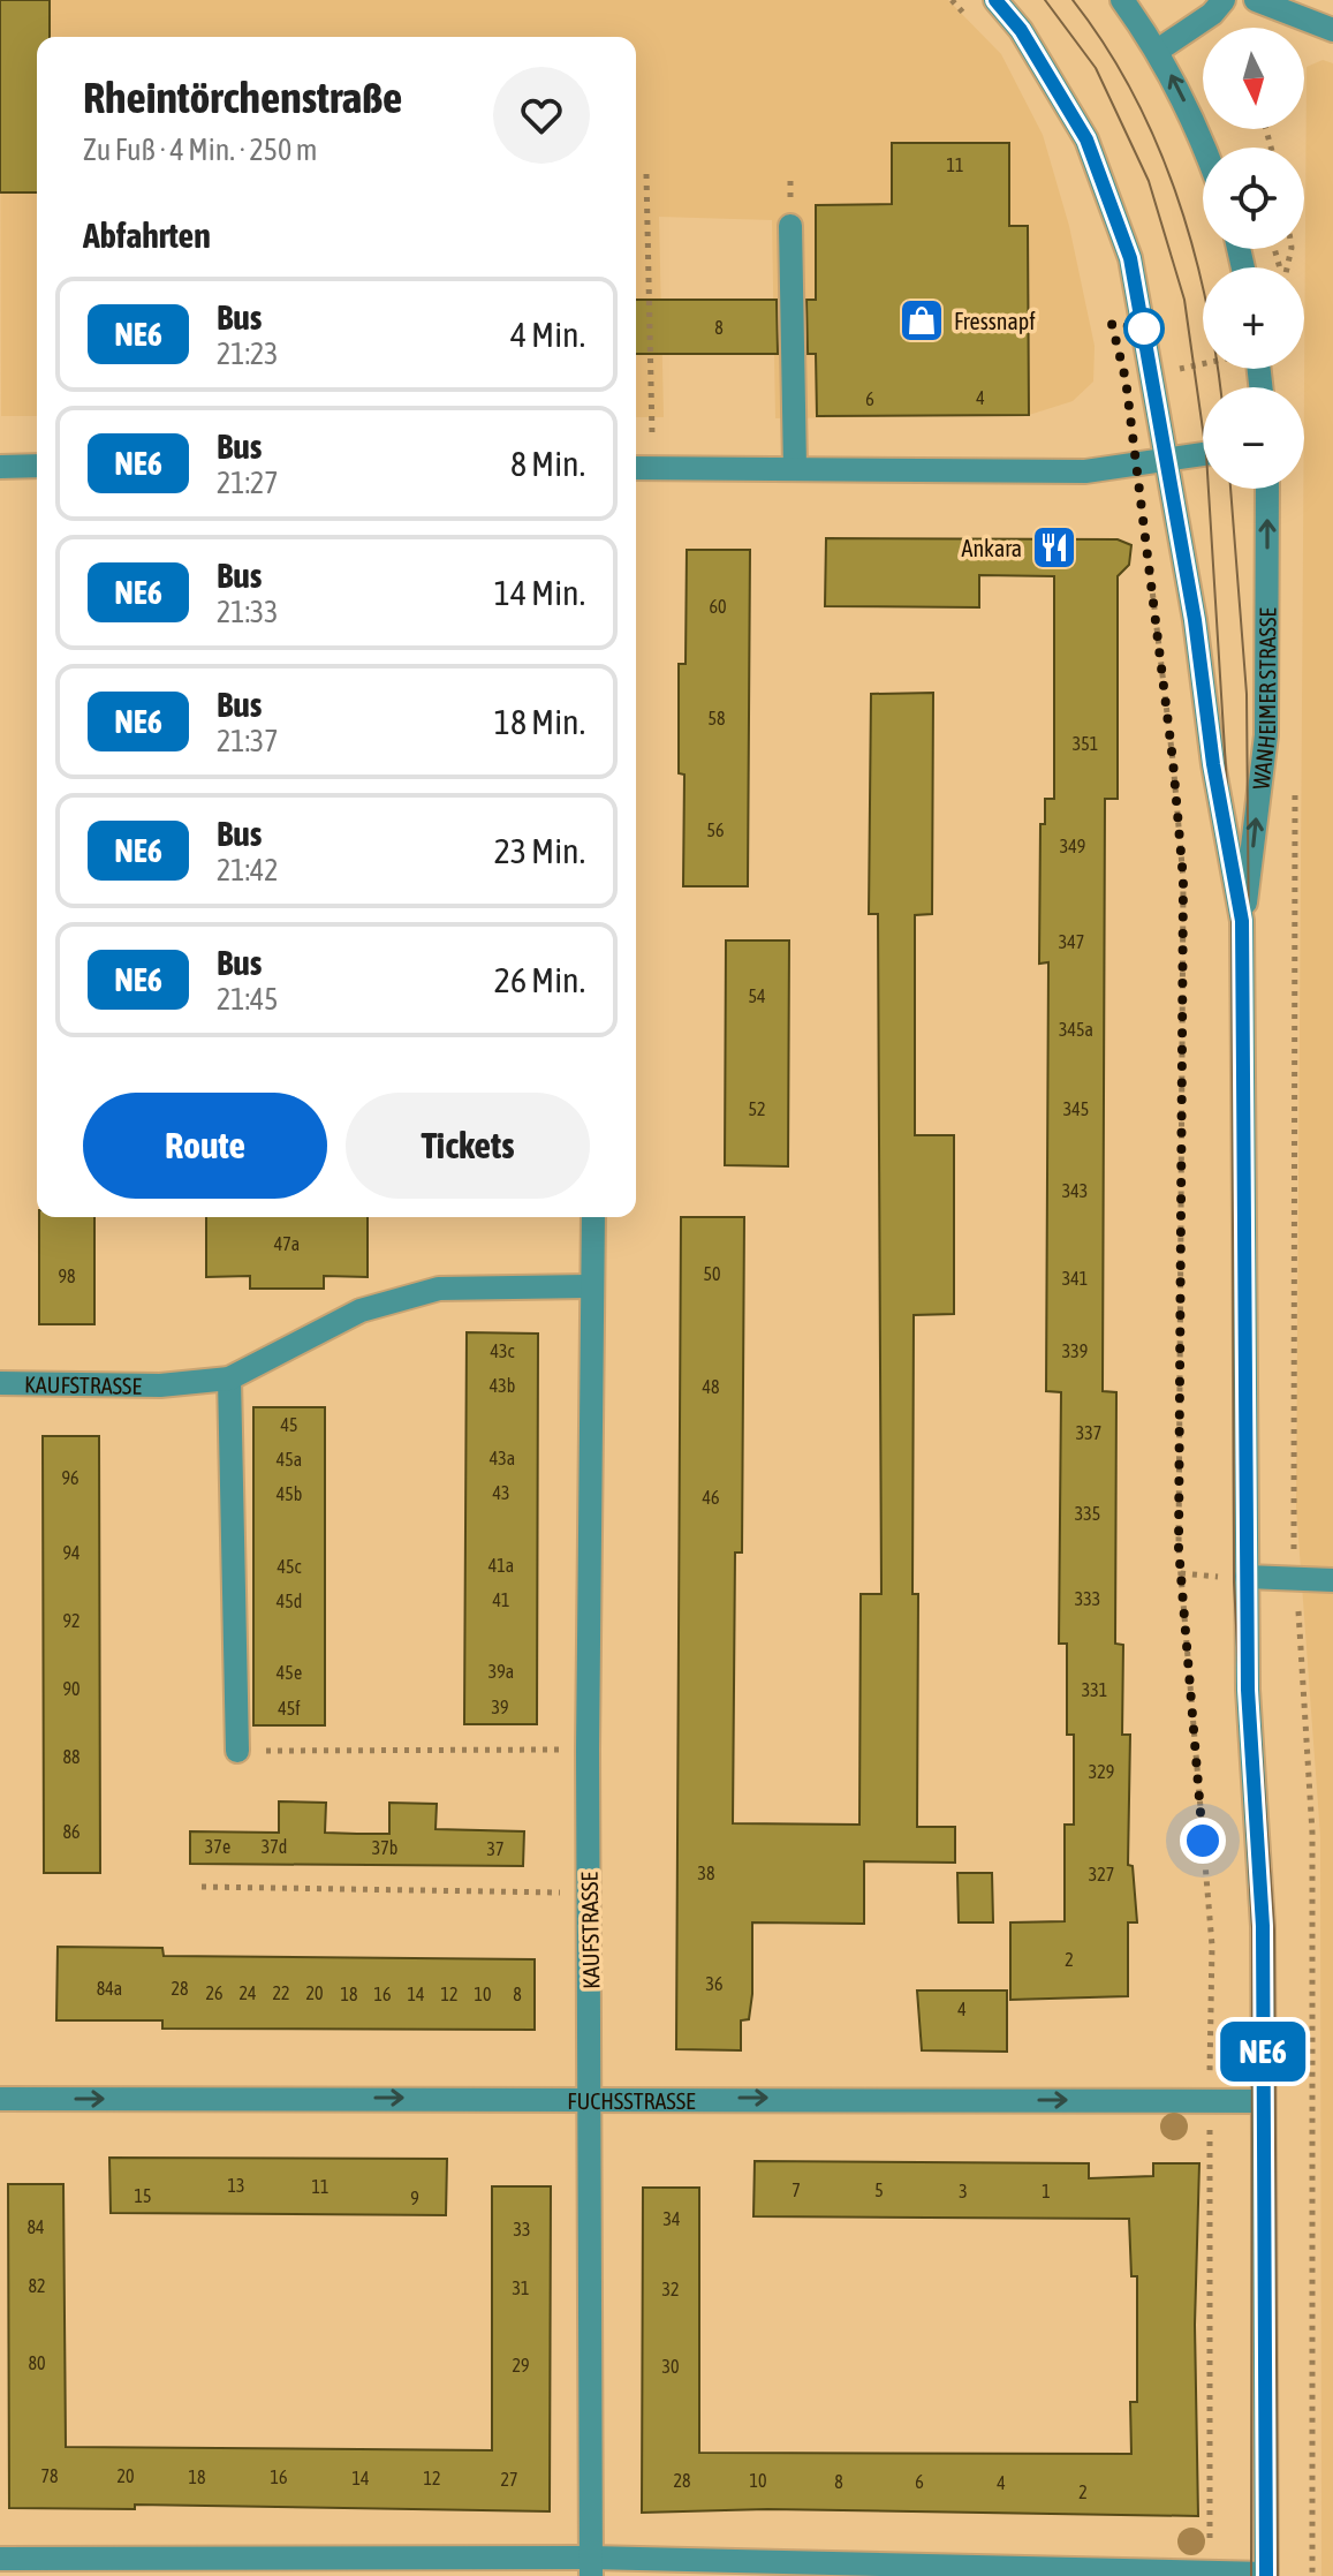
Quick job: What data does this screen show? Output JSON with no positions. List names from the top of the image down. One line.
{"streets":{"street":["WANHEIMER STRASSE","KAUFSTRASSE","FUCHSSTRASSE"]},"crossings":[["WANHEIMER STRASSE","FUCHSSTRASSE"],["KAUFSTRASSE","FUCHSSTRASSE"]],"one_way":["FUCHSSTRASSE"],"places":{"shop":["Fressnapf"],"restaurant":["Ankara"]},"lines":["bus line NE6"],"house_numbers":["11","8","4","6","60","58","351","56","349","347","54","345a","52","345","343","47a","50","98","341","43c","339","43b","48","45","337","43a","45a","96","43","45b","46","335","94","41a","45c","333","41","45d","92","39a","45e","90","331","39","45f","88","329","86","37e","37d","37b","37","38","327","2","36","84a","28","26","24","22","20","18","16","14","12","10","8","4","13","11","7","5","3","1","15","9","34","84","33","82","31","32","80","29","30","78","20","18","16","14","12","27","28","10","8","6","4","2"],"north":"bottom","page":{"on_map":"NE6","map_buttons":["+","−"],"heading":[["Rheintörchenstraße","Zu Fuß · 4 Min. · 250 m"],"Abfahrten"],"list":[{"mark":"NE6","name":"Bus","note":"21:23","value":"4 Min."},{"mark":"NE6","name":"Bus","note":"21:27","value":"8 Min."},{"mark":"NE6","name":"Bus","note":"21:33","value":"14 Min."},{"mark":"NE6","name":"Bus","note":"21:37","value":"18 Min."},{"mark":"NE6","name":"Bus","note":"21:42","value":"23 Min."},{"mark":"NE6","name":"Bus","note":"21:45","value":"26 Min."}],"buttons":["Route","Tickets"]}}
